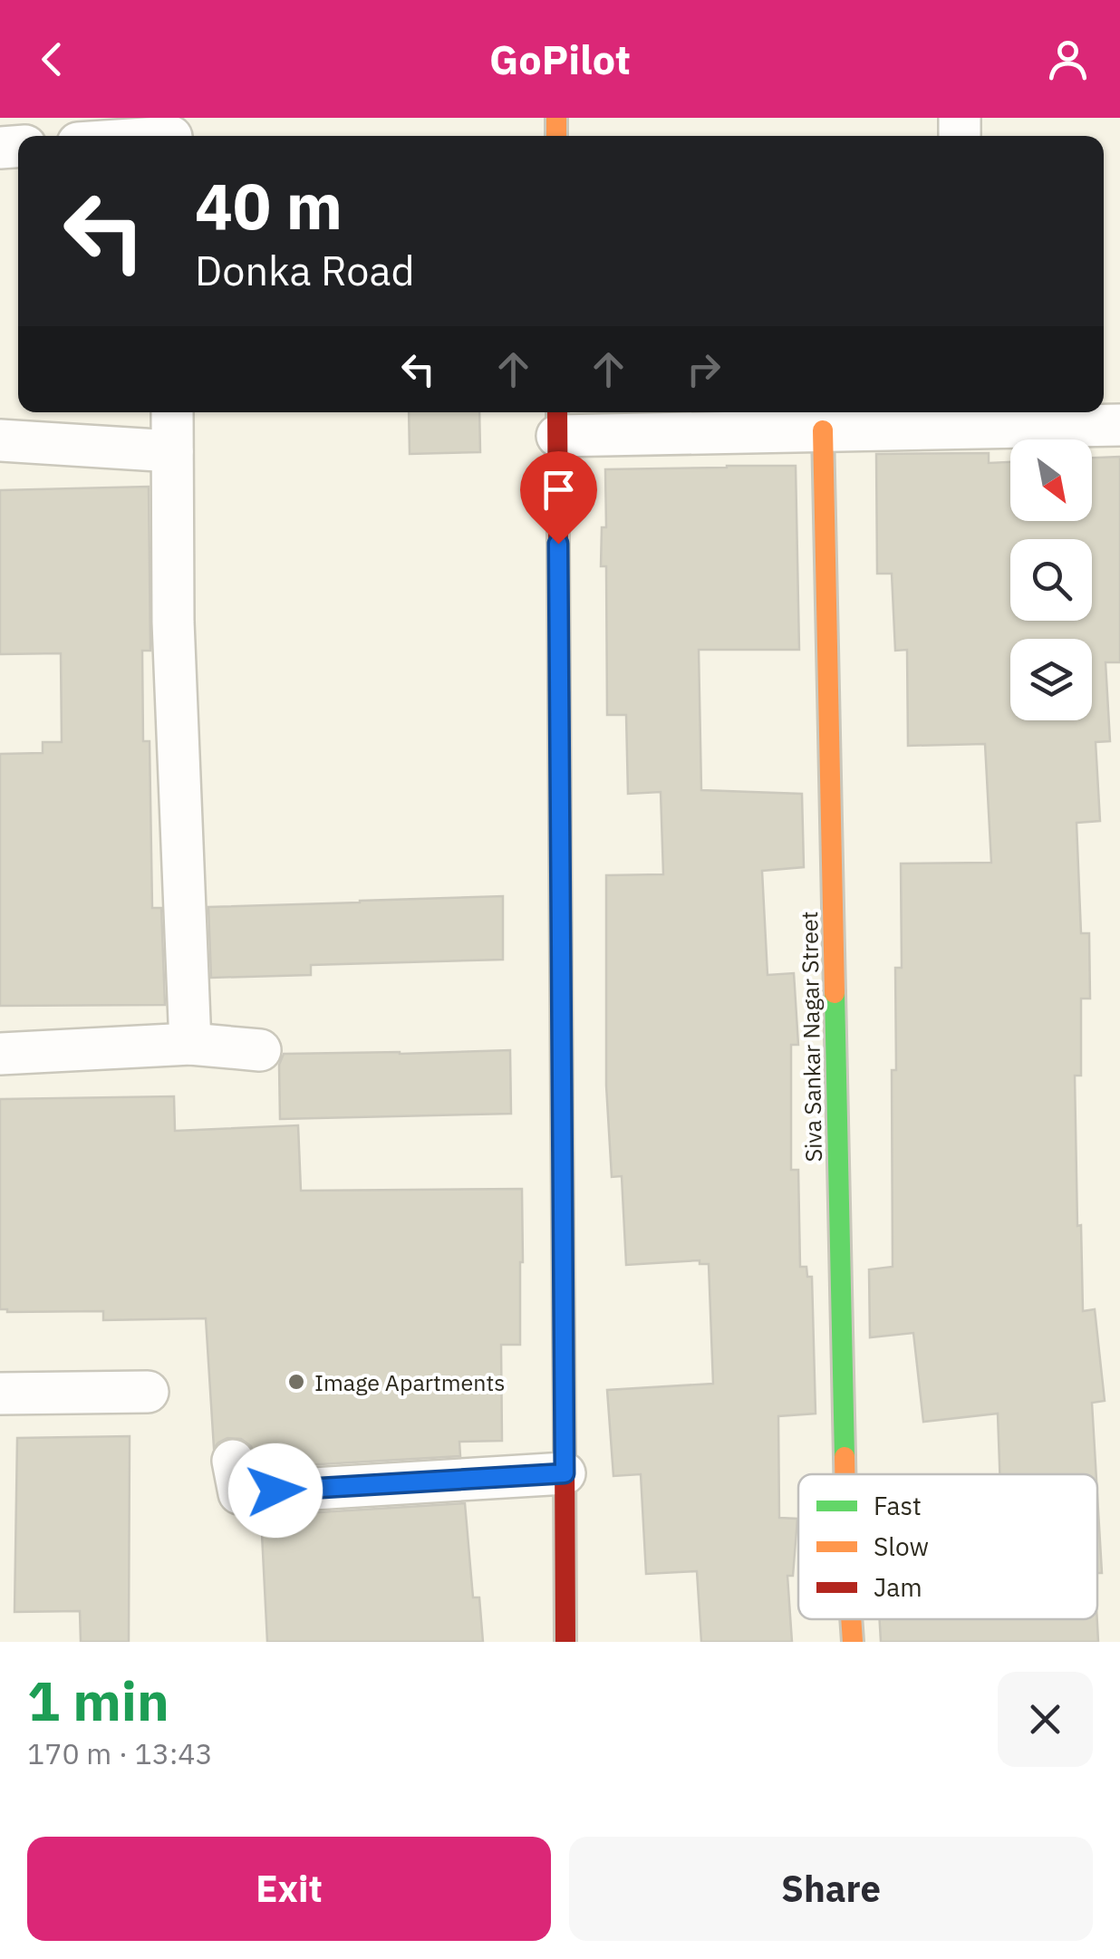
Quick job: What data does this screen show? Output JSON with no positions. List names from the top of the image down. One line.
{"streets":{"street":["Siva Sankar Nagar Street"]},"places":["Image Apartments"],"legend":["Fast","Slow","Jam"],"north":"bottom right","page":{"header":"GoPilot","turn":["40 m","Donka Road"],"heading":["1 min","170 m · 13:43"],"buttons":["Exit","Share"]}}
